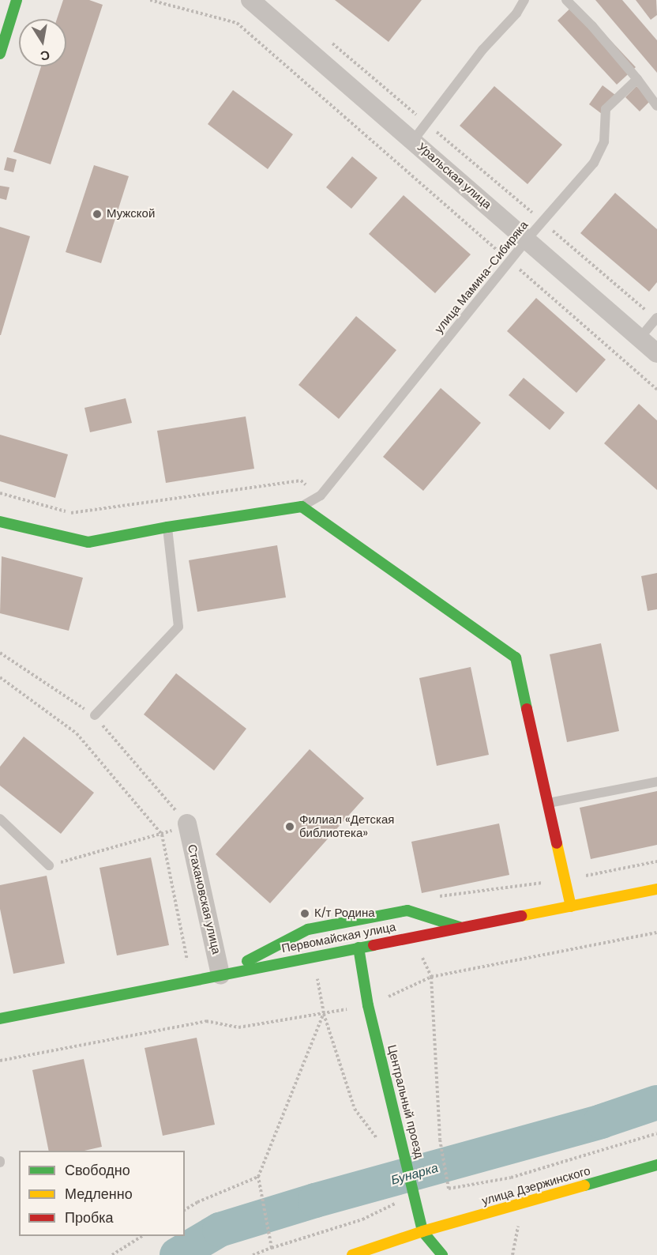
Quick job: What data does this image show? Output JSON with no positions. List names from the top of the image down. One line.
{"streets":{"main road":["Первомайская улица","Центральный проезд","улица Дзержинского"],"street":["Уральская улица","Стахановская улица"],"lane":["улица Мамина-Сибиряка"]},"crossings":[["Уральская улица","улица Мамина-Сибиряка"],["Стахановская улица","Первомайская улица"],["Первомайская улица","Центральный проезд"],["Центральный проезд","улица Дзержинского"]],"water":["Бунарка"],"places":["Мужской","Филиал «Детская библиотека»","К/т Родина"],"legend":["Свободно","Медленно","Пробка"],"north":"bottom"}
